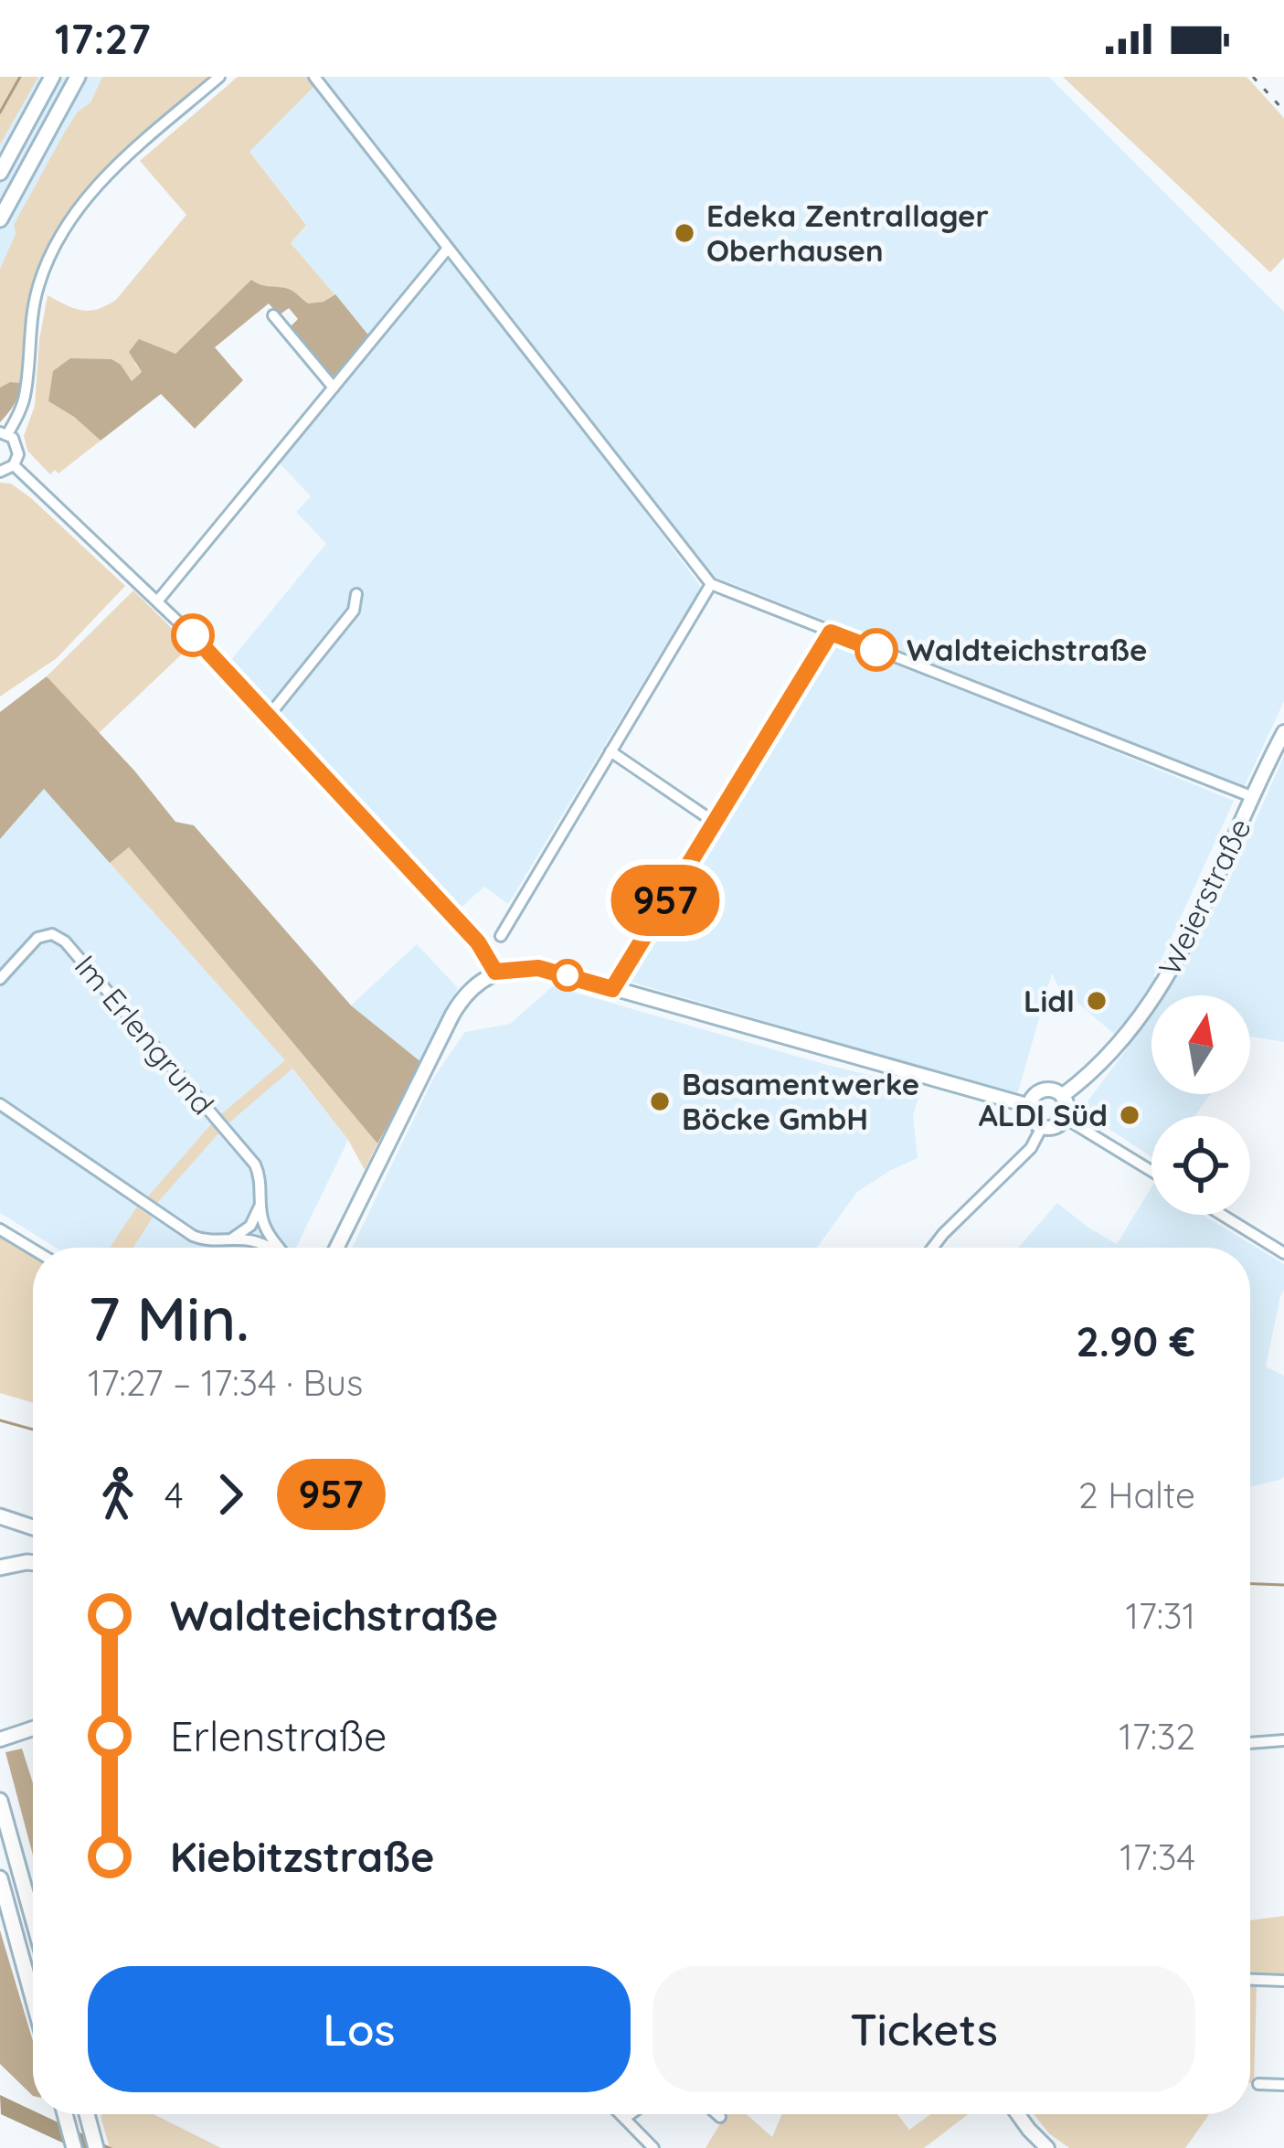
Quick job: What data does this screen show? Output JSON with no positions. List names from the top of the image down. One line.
{"streets":{"main road":["Weierstraße"],"street":["Im Erlengrund"]},"places":["Edeka Zentrallager Oberhausen","Waldteichstraße","Lidl","Basamentwerke Böcke GmbH","ALDI Süd"],"lines":["bus line 957"],"north":"top","page":{"status":"17:27","on_map":"957","heading":["7 Min.","17:27 – 17:34 · Bus","2.90 €"],"legs":["4","957","2 Halte"],"list":[{"name":"Waldteichstraße","value":"17:31"},{"name":"Erlenstraße","value":"17:32"},{"name":"Kiebitzstraße","value":"17:34"}],"buttons":["Los","Tickets"]}}
